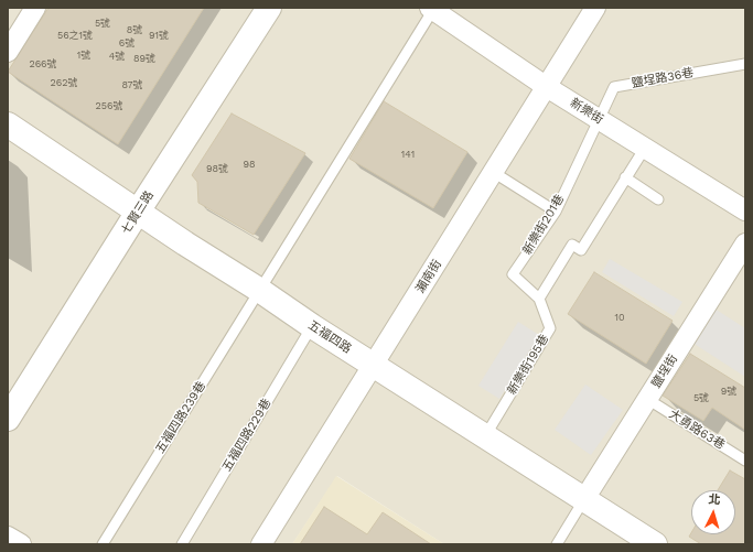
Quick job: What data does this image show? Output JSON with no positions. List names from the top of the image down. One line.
{"streets":{"street":["新樂街","七賢三路","瀨南街","五福四路","鹽埕街"],"lane":["鹽埕路36巷","新樂街201巷","新樂街195巷","五福四路239巷","大勇路63巷","五福四路229巷"]},"crossings":[["鹽埕路36巷","新樂街"],["鹽埕路36巷","新樂街201巷"],["新樂街","新樂街201巷"],["新樂街","瀨南街"],["新樂街","五福四路239巷"],["七賢三路","五福四路"],["新樂街201巷","新樂街195巷"],["瀨南街","五福四路"],["五福四路","新樂街195巷"],["五福四路","鹽埕街"],["五福四路","五福四路239巷"],["五福四路","五福四路229巷"],["鹽埕街","大勇路63巷"]],"house_numbers":["5號","8號","56之1號","91號","6號","1號","4號","89號","266號","262號","87號","256號","141","98","98號","10","9號","5號"],"north":"top"}
